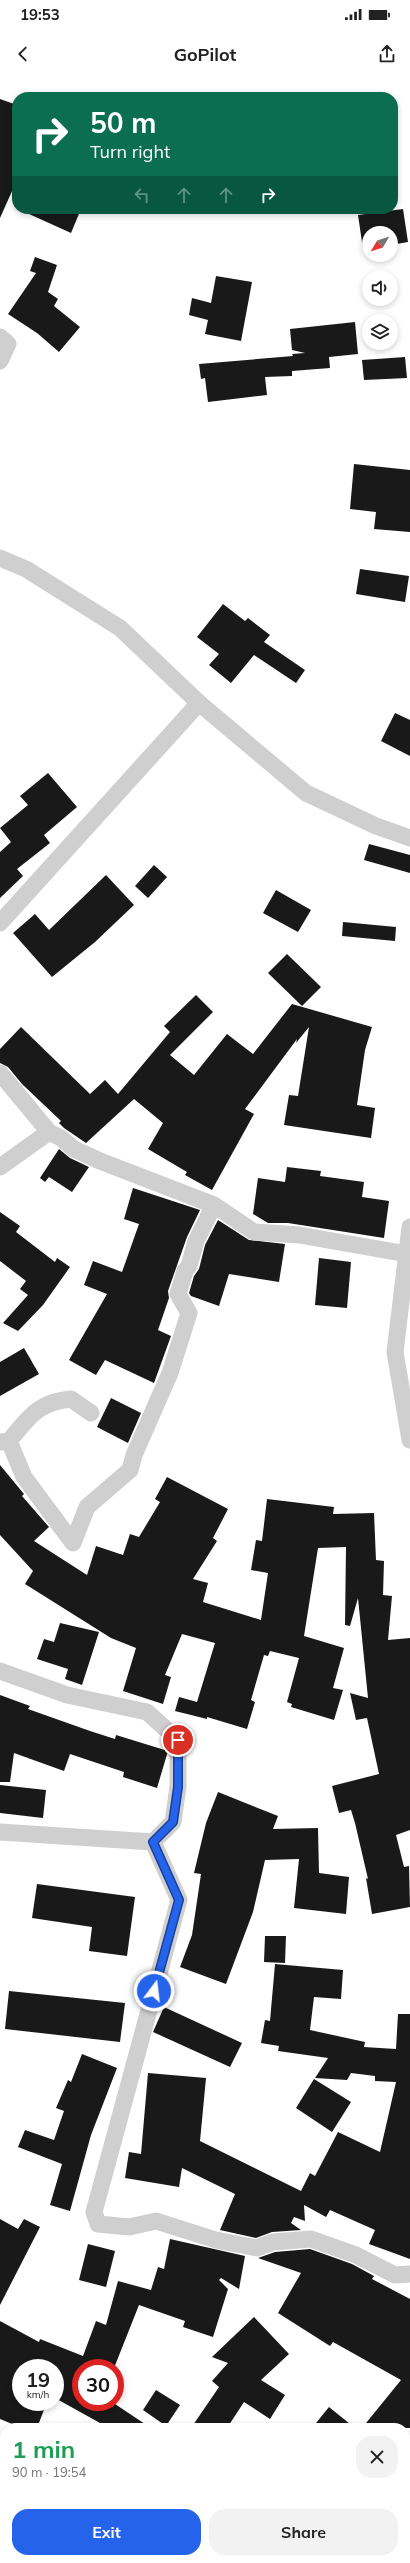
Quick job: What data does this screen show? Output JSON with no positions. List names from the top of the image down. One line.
{"north":"bottom left","page":{"status":"19:53","header":"GoPilot","turn":["50 m","Turn right"],"speed":"19 km/h","limit":"30","heading":["1 min","90 m · 19:54"],"buttons":["Exit","Share"]}}
